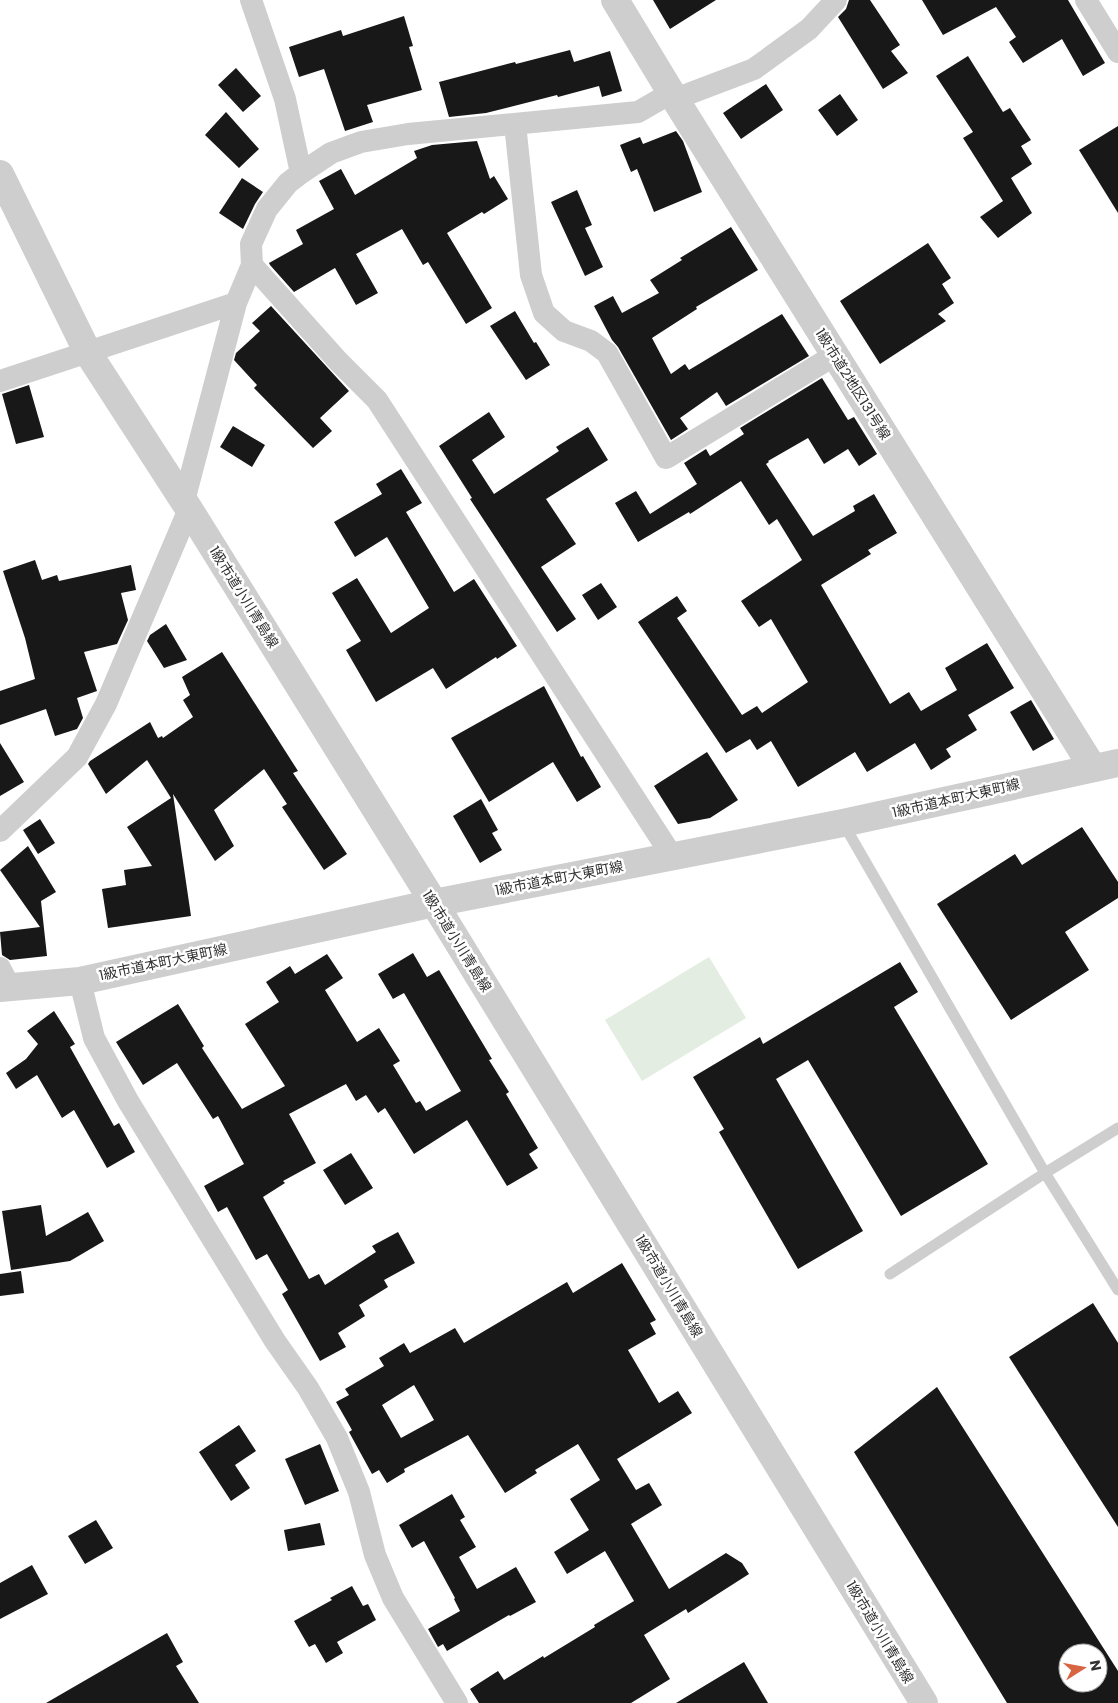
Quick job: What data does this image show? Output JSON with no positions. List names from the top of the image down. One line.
{"streets":{"street":["1級市道2地区131号線","1級市道小川青島線","1級市道本町大東町線"]},"crossings":[["1級市道2地区131号線","1級市道本町大東町線"],["1級市道小川青島線","1級市道本町大東町線"]],"north":"right"}
